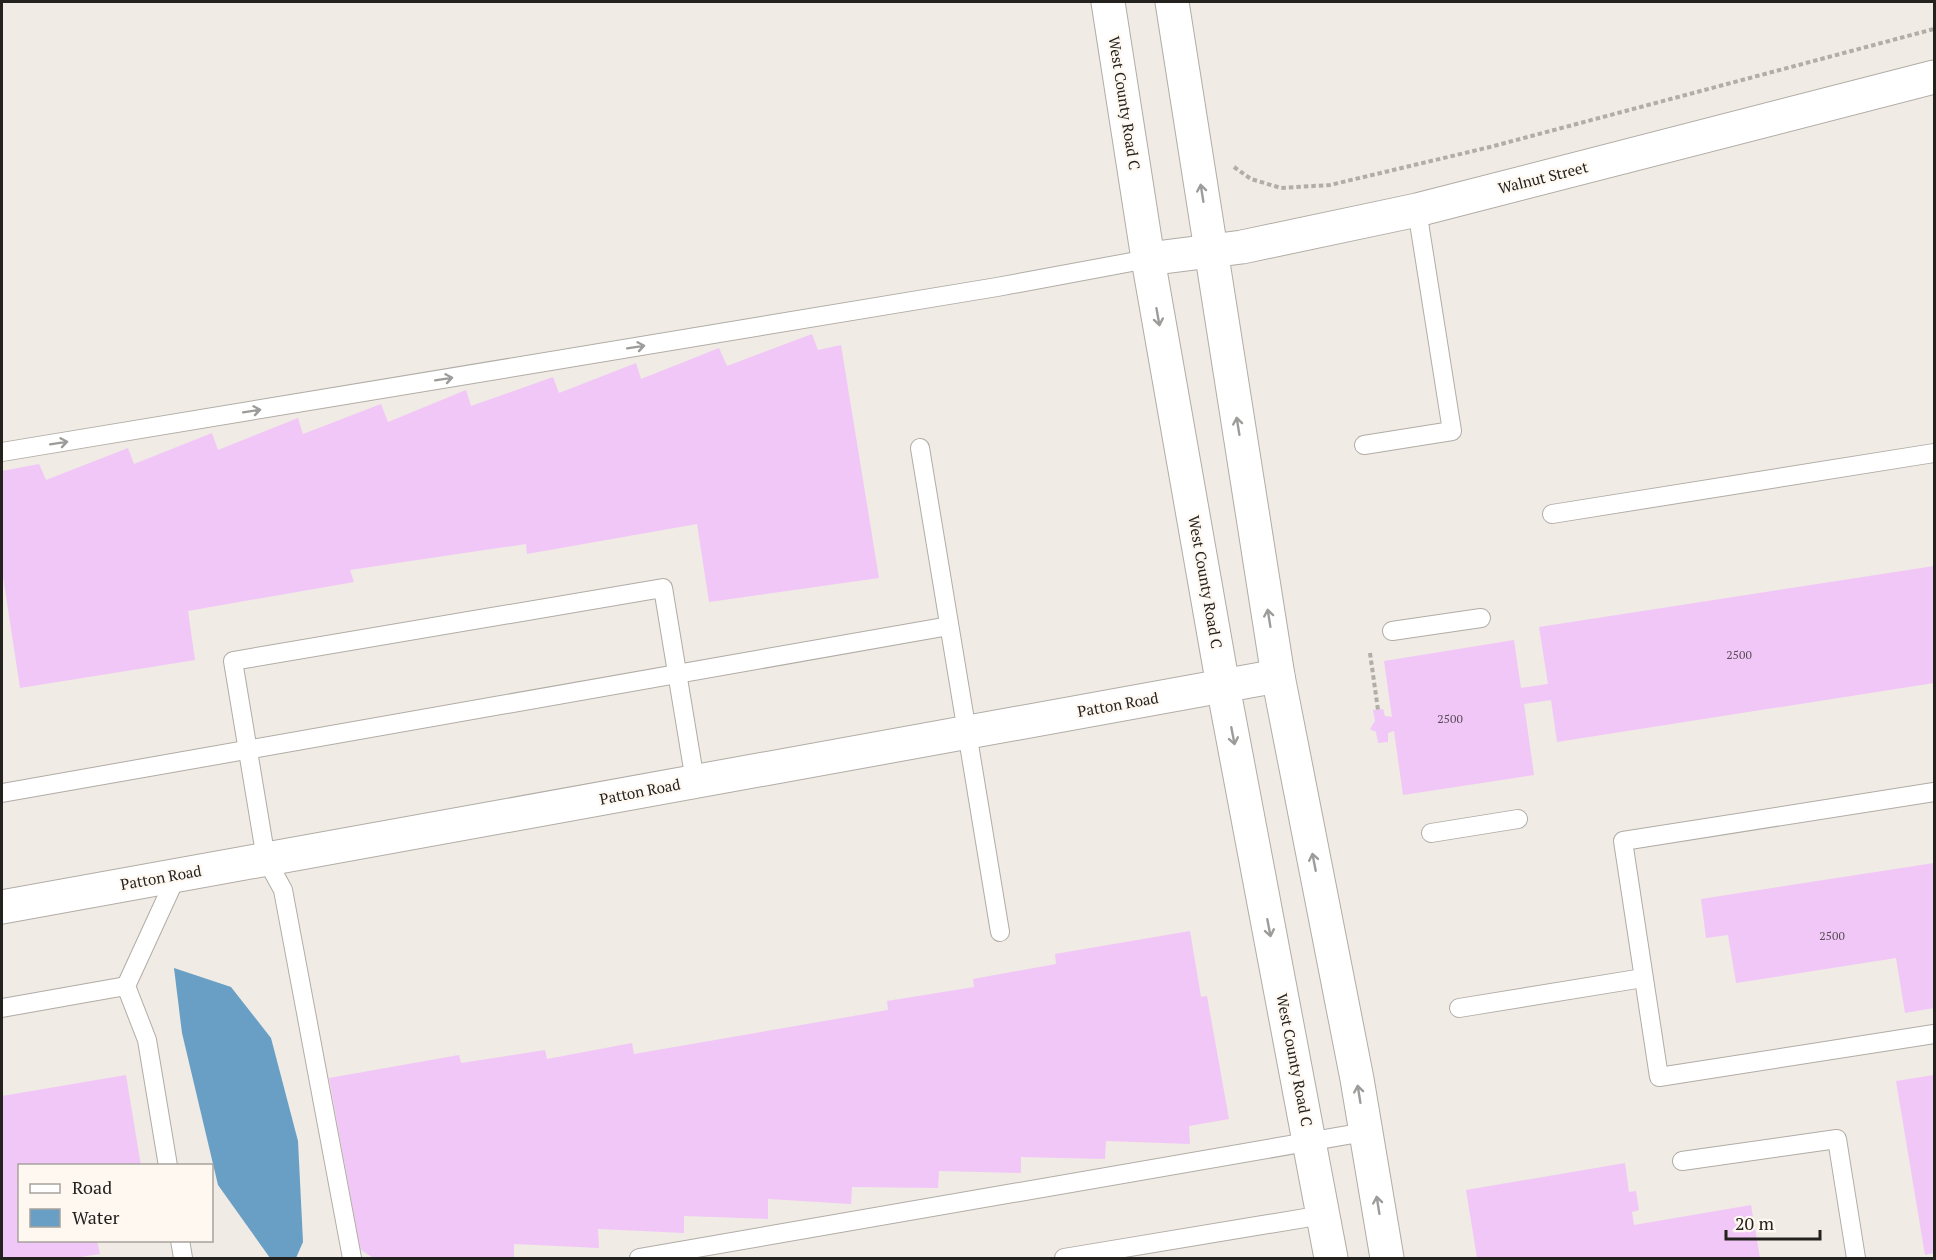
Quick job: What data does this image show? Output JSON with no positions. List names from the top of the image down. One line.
{"streets":{"main road":["West County Road C","Walnut Street","Patton Road"]},"crossings":[["West County Road C","Walnut Street"],["West County Road C","Patton Road"]],"house_numbers":["2500","2500","2500"],"legend":["Road","Water"],"scale_bar":"20 m"}
